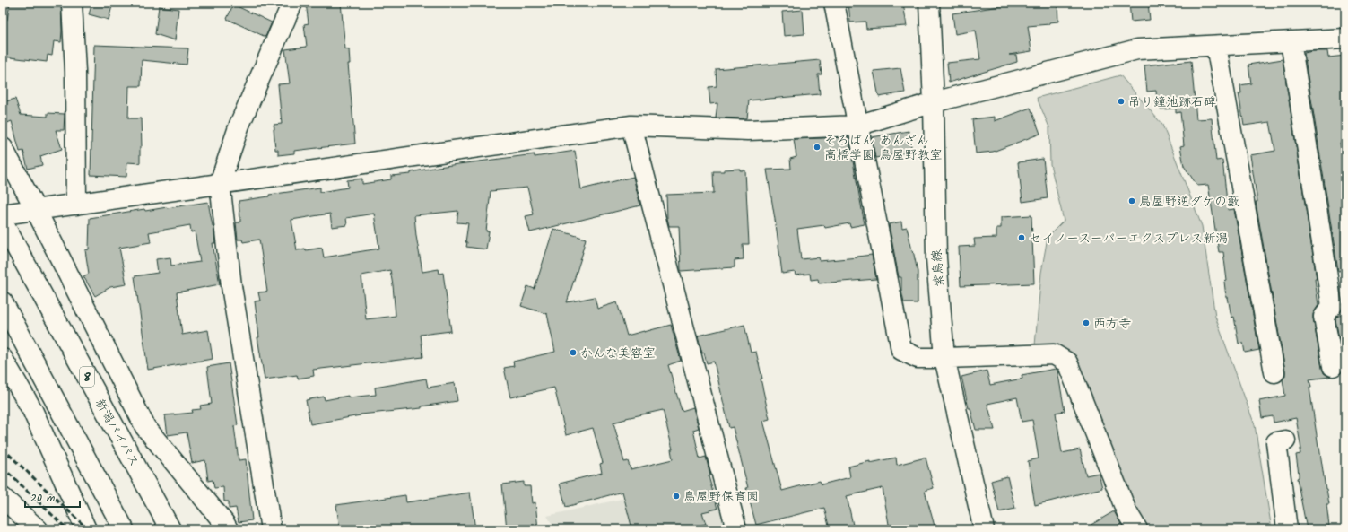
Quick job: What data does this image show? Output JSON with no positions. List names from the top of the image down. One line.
{"streets":{"main road":["紫鳥線","8","新潟バイパス"]},"places":["吊り鐘池跡石碑","そろばん あんざん 高橋学園 鳥屋野教室","鳥屋野逆ダケの藪","セイノースーパーエクスプレス新潟","西方寺","かんな美容室","鳥屋野保育園"],"scale_bar":"20 m"}
